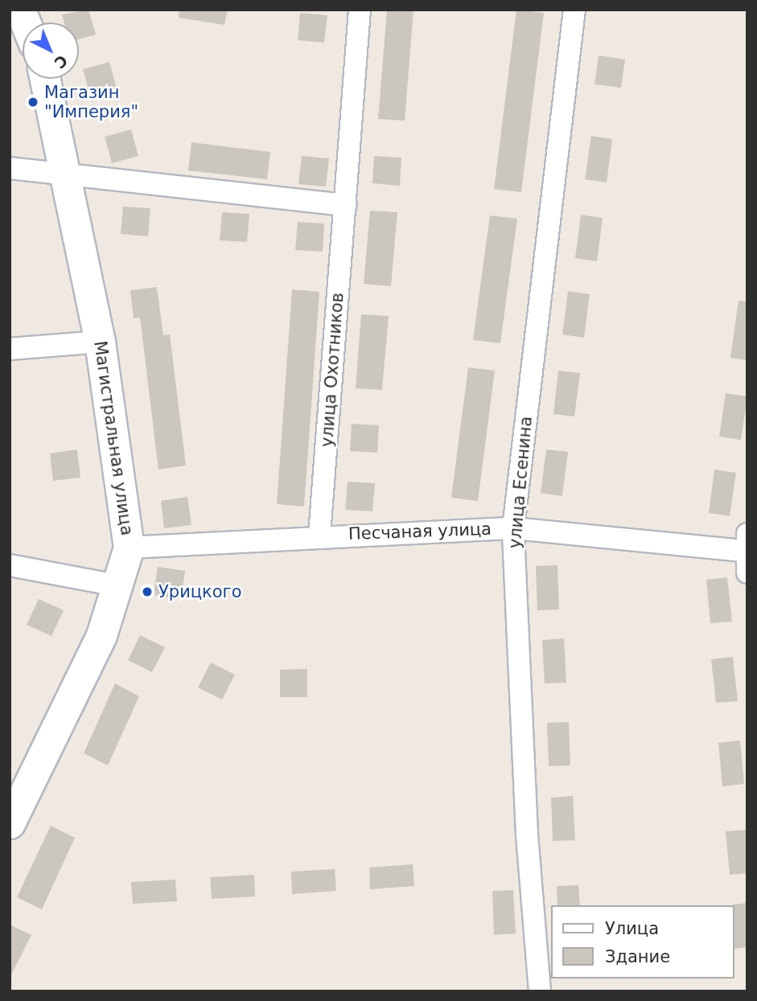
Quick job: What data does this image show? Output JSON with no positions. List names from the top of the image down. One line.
{"streets":{"street":["улица Охотников","Магистральная улица","улица Есенина","Песчаная улица"]},"crossings":[["улица Охотников","Песчаная улица"],["Магистральная улица","Песчаная улица"],["улица Есенина","Песчаная улица"]],"places":["Магазин \"Империя\"","Урицкого"],"legend":["Улица","Здание"],"north":"bottom right"}
